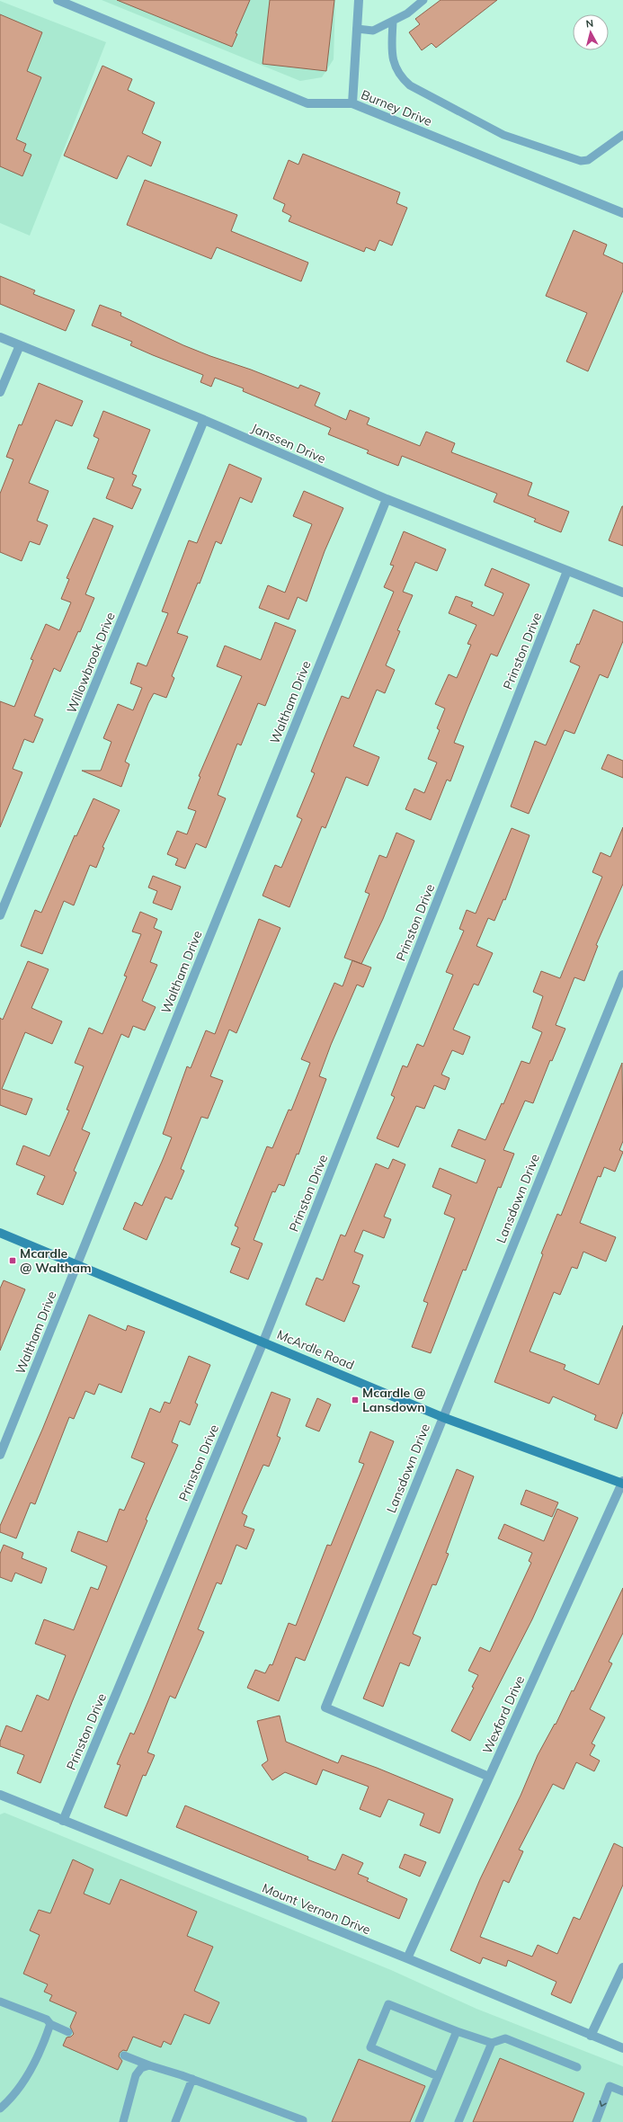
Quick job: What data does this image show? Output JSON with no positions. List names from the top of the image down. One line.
{"streets":{"main road":["McArdle Road"],"street":["Burney Drive","Janssen Drive","Prinston Drive","Willowbrook Drive","Waltham Drive","Lansdown Drive","Wexford Drive","Mount Vernon Drive"]},"crossings":[["Janssen Drive","Prinston Drive"],["Janssen Drive","Willowbrook Drive"],["Janssen Drive","Waltham Drive"],["Prinston Drive","McArdle Road"],["Prinston Drive","Mount Vernon Drive"],["Waltham Drive","McArdle Road"],["Lansdown Drive","McArdle Road"],["Lansdown Drive","Wexford Drive"],["McArdle Road","Wexford Drive"],["Wexford Drive","Mount Vernon Drive"]],"places":{"transit":["Mcardle @ Waltham","Mcardle @ Lansdown"]},"north":"top"}
